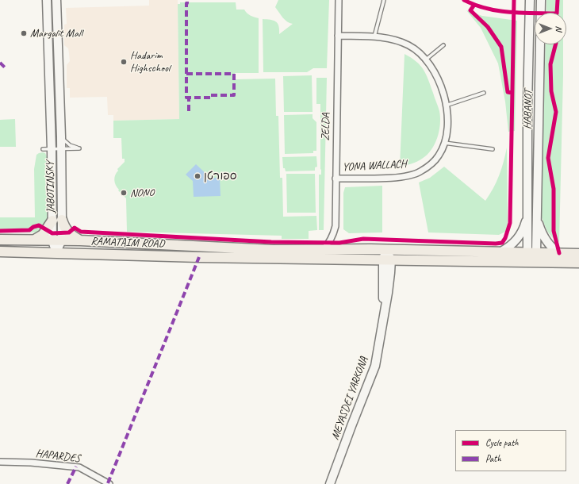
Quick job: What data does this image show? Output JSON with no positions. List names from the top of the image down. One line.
{"streets":{"main road":["RAMATAIM ROAD"],"street":["HABANOT","ZELDA","YONA WALLACH","JABOTINSKY","MEYASDEI YARKONA","HAPARDES"]},"crossings":[["HABANOT","RAMATAIM ROAD"],["ZELDA","YONA WALLACH"],["ZELDA","RAMATAIM ROAD"],["JABOTINSKY","RAMATAIM ROAD"],["RAMATAIM ROAD","MEYASDEI YARKONA"]],"places":["Margalit Mall","Hadarim Highschool","ספורטן","NONO"],"legend":["Cycle path","Path"],"north":"right"}
